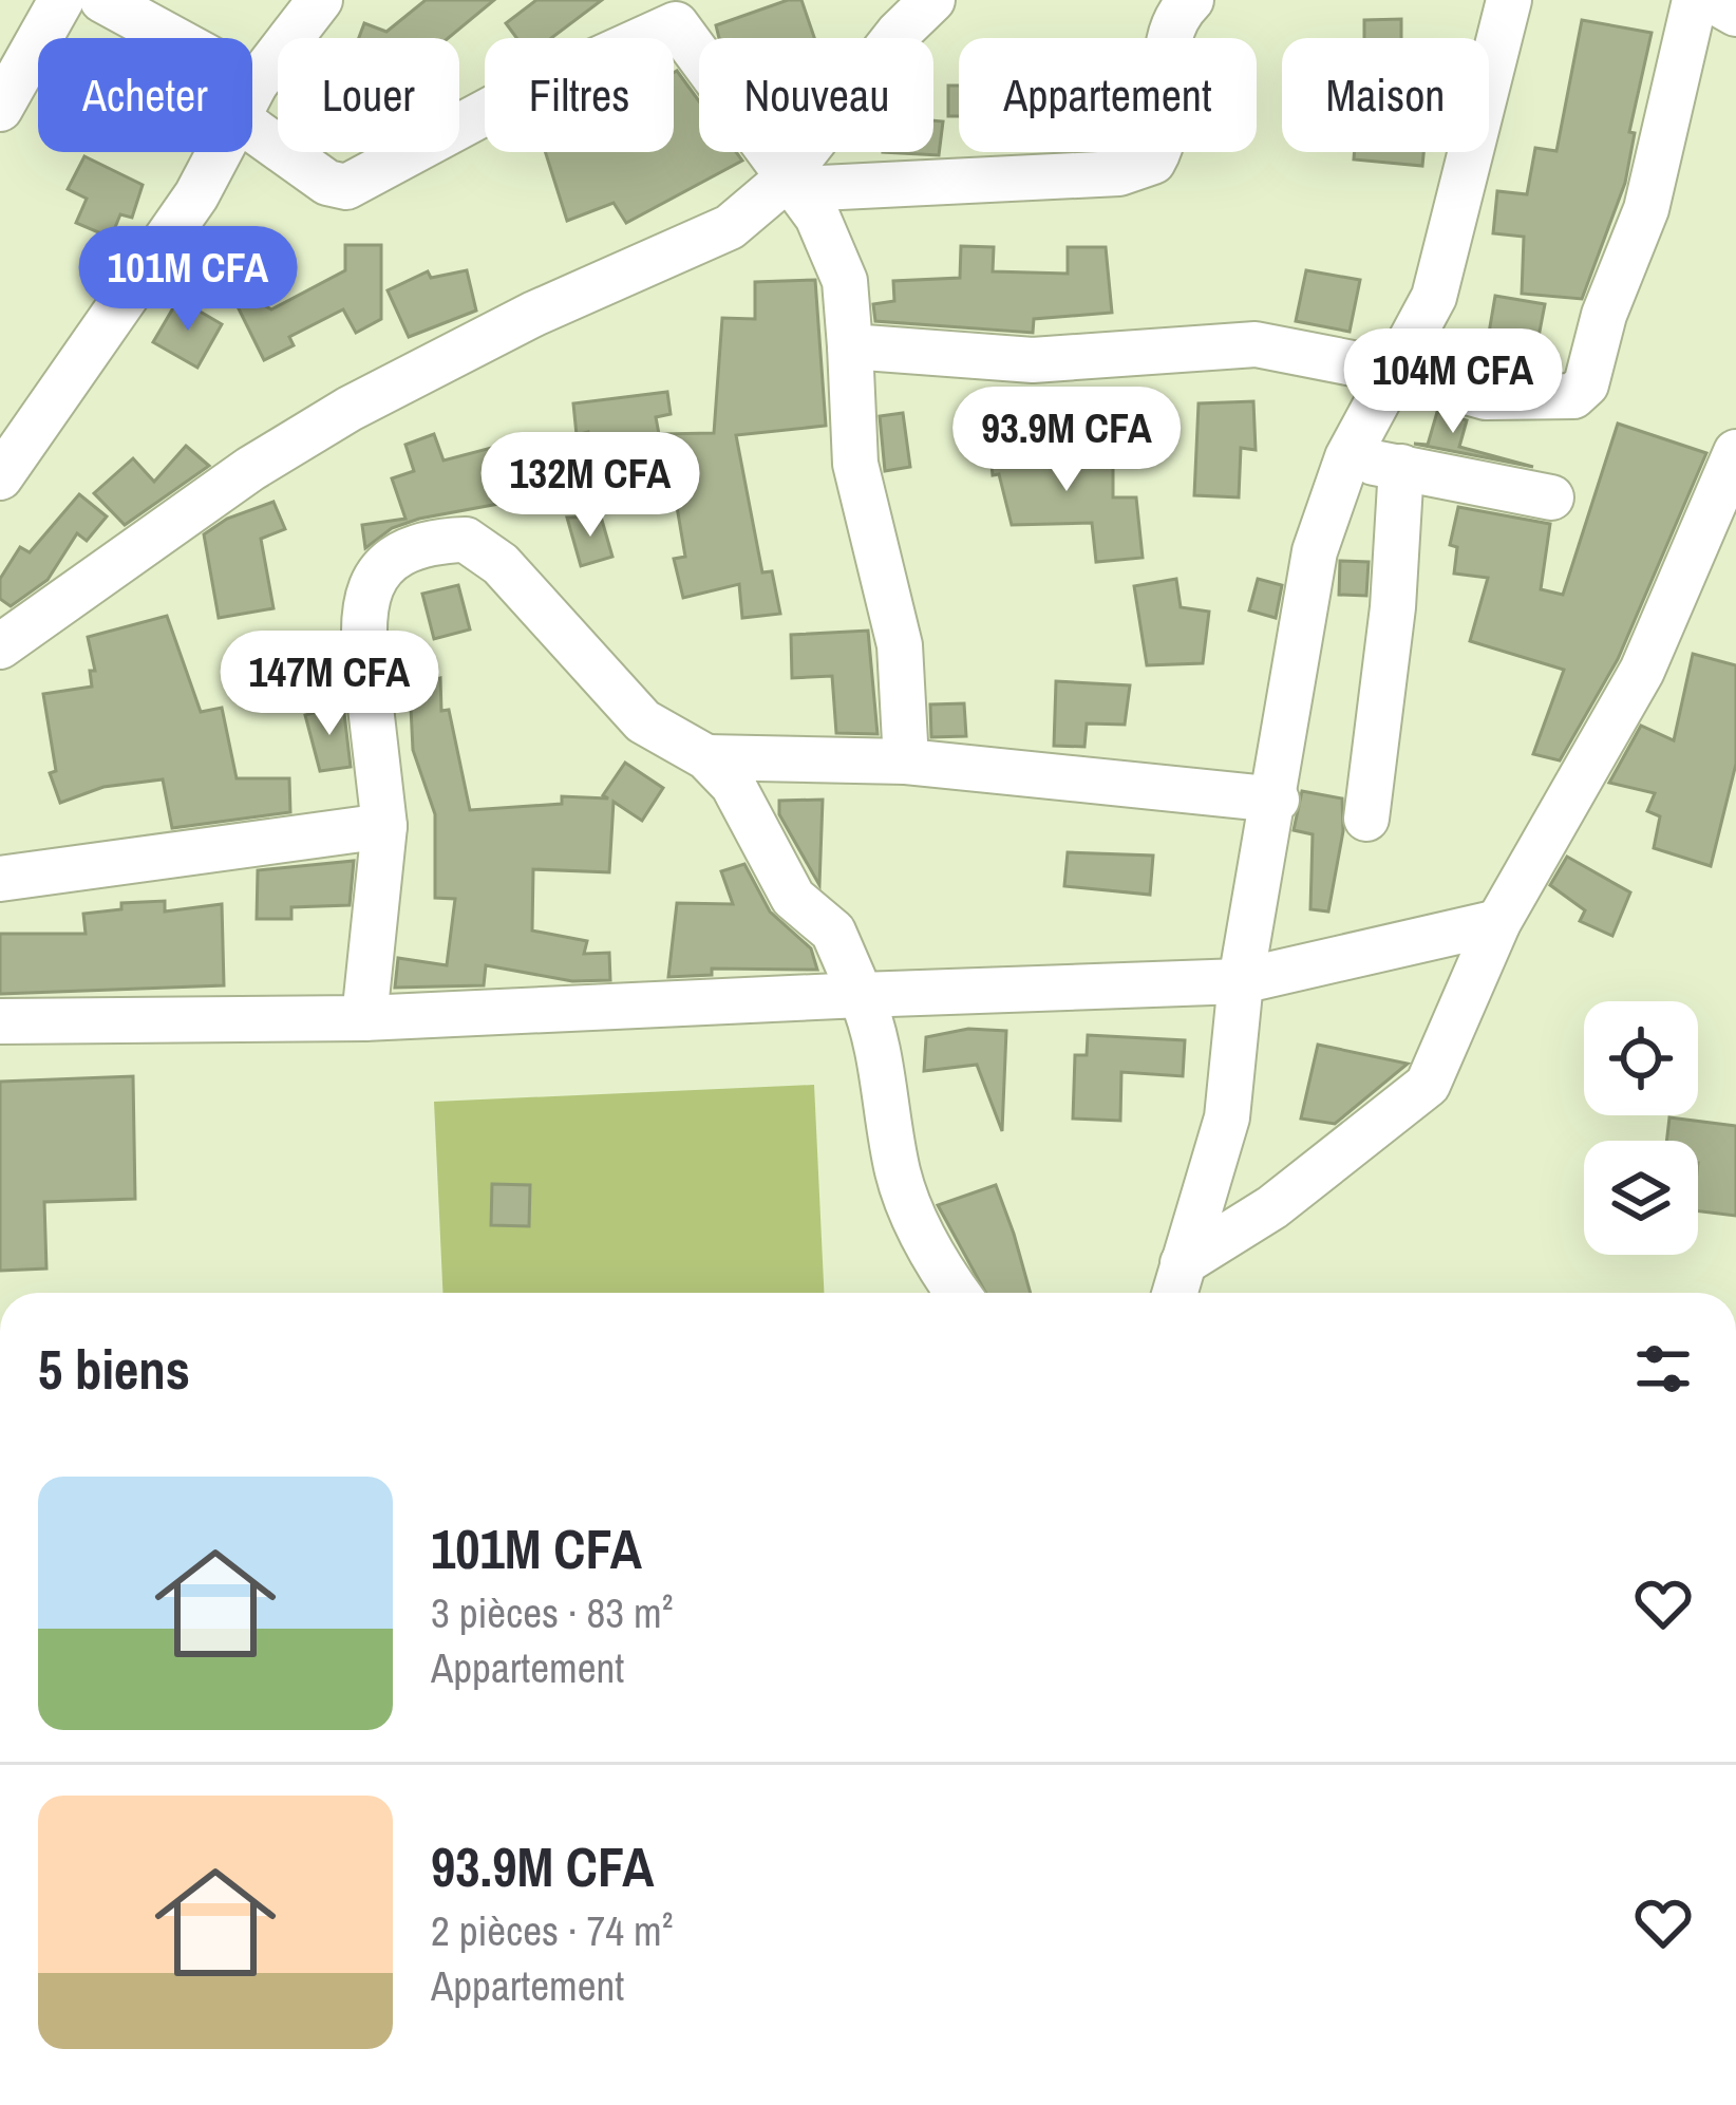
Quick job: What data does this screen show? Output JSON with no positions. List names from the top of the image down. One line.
{"page":{"chip":["Acheter","Louer","Filtres","Nouveau","Appartement","Maison"],"price":["101M CFA","104M CFA","93.9M CFA","132M CFA","147M CFA"],"heading":"5 biens","list":[{"name":"101M CFA","note":"3 pièces · 83 m² · Appartement"},{"name":"93.9M CFA","note":"2 pièces · 74 m² · Appartement"}]}}
